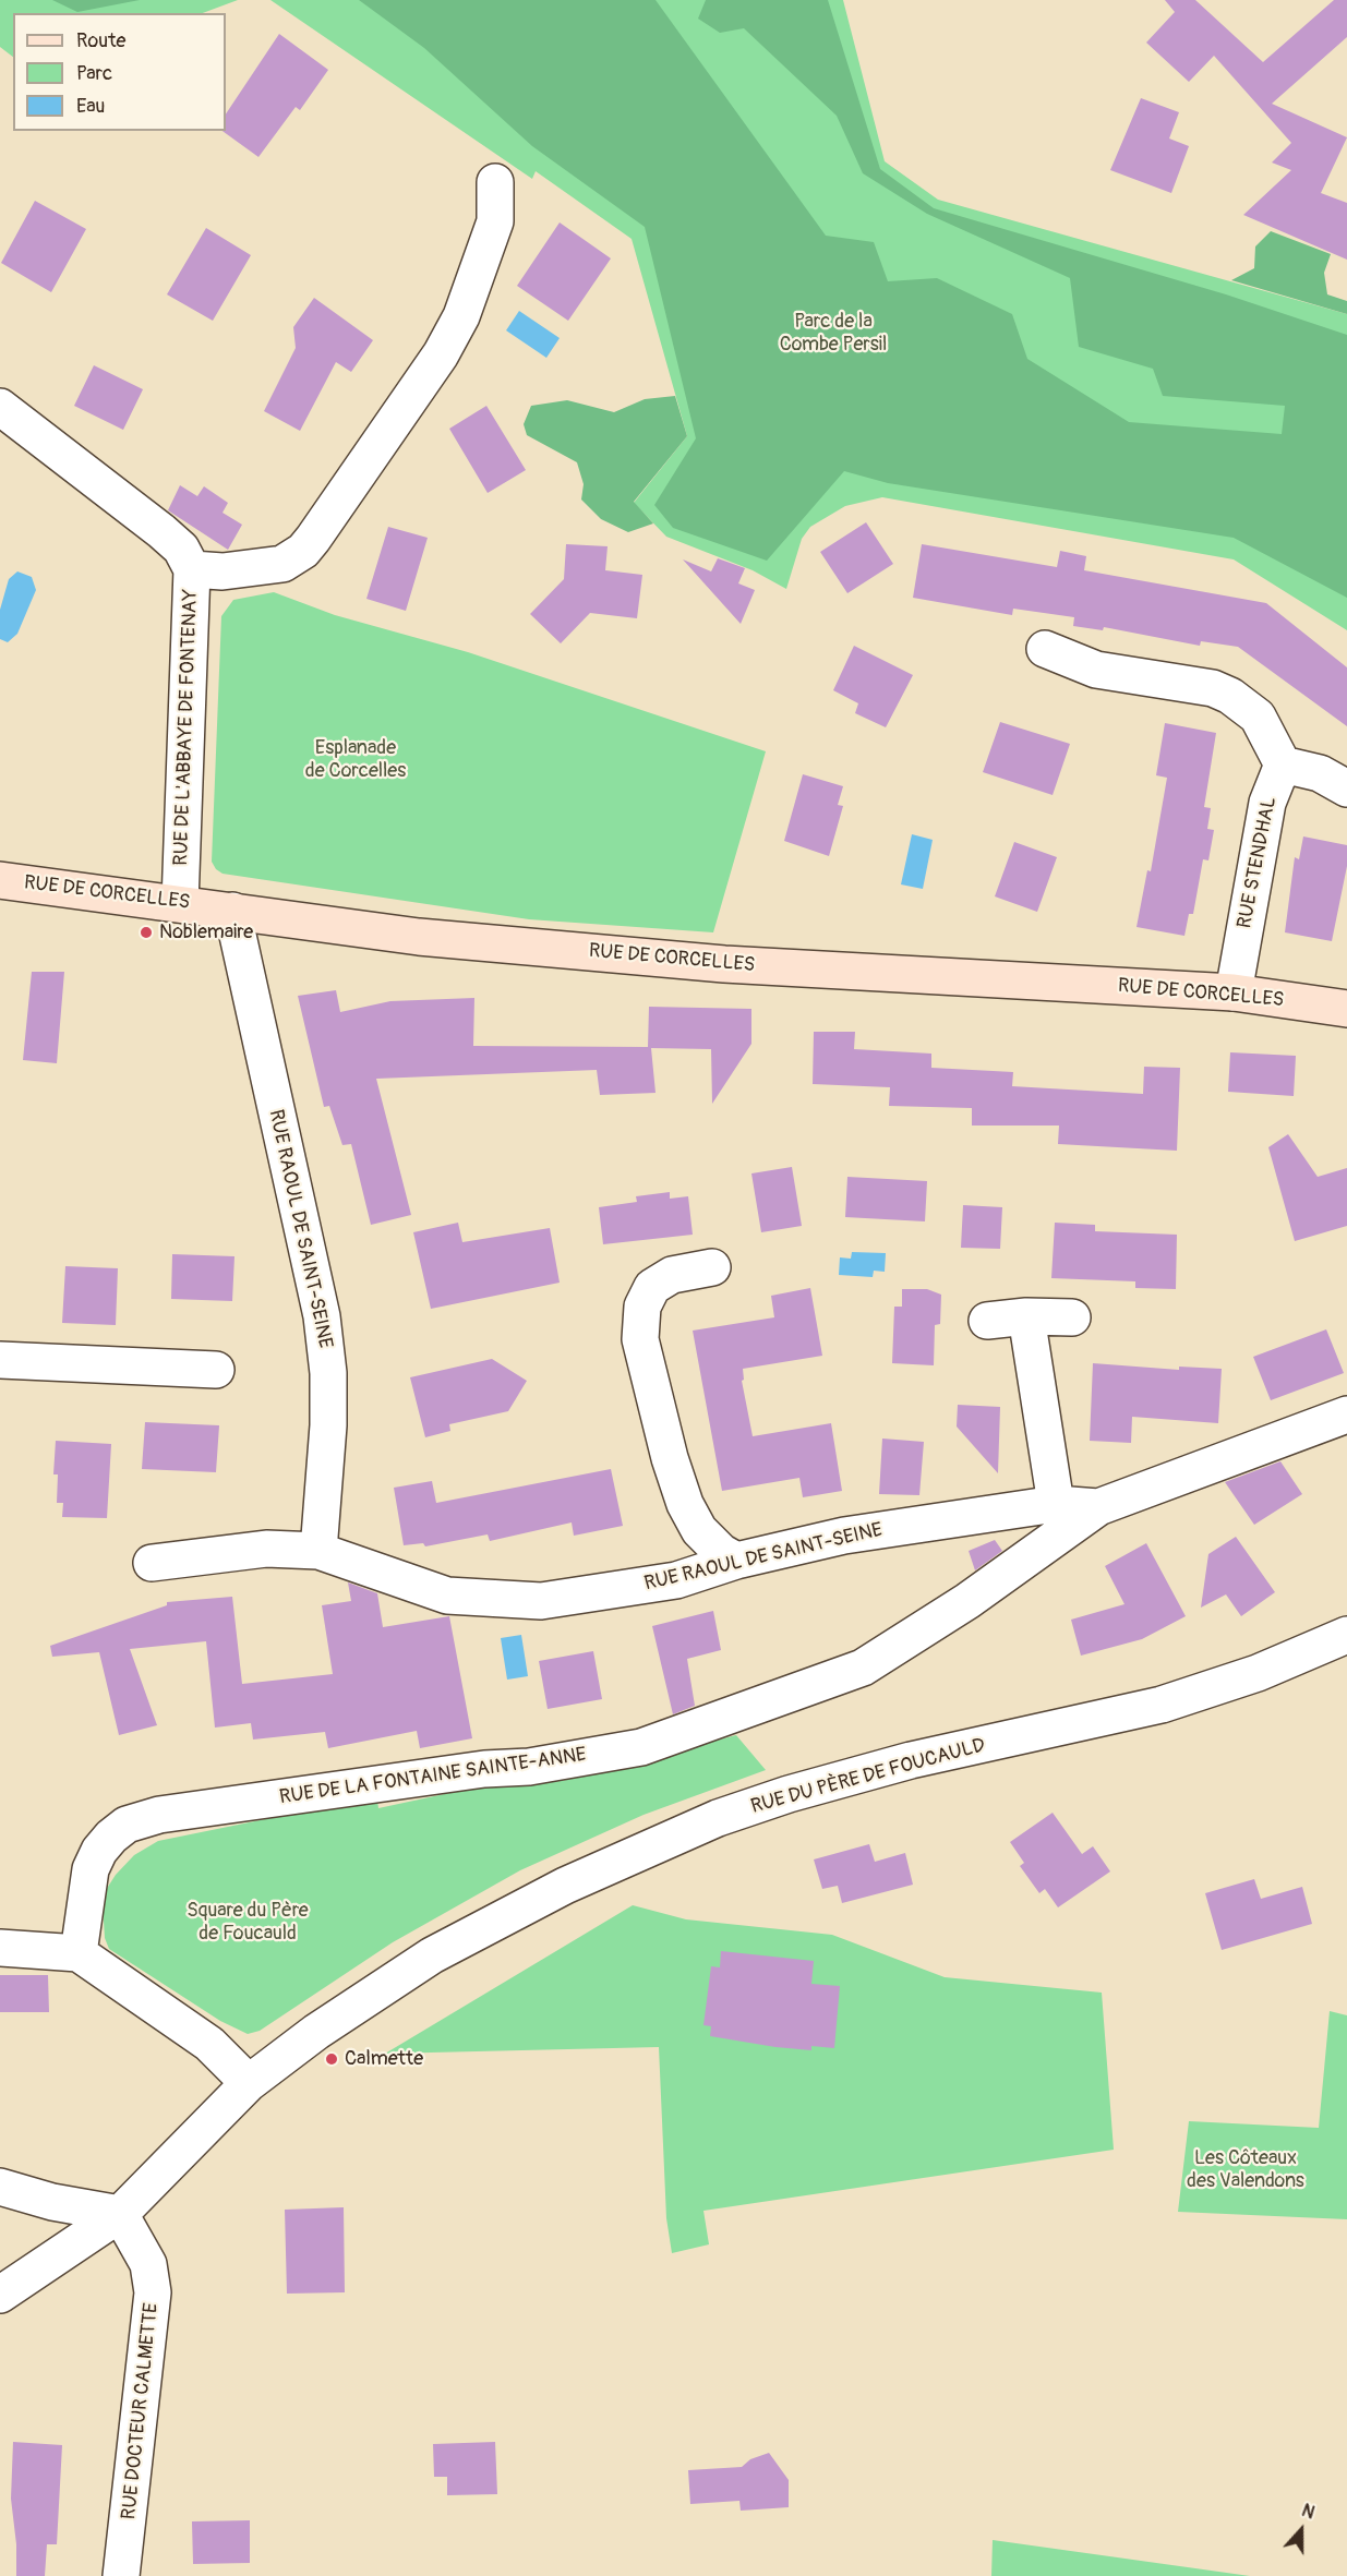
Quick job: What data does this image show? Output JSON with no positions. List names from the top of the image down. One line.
{"streets":{"main road":["RUE DE CORCELLES"],"street":["RUE DE L'ABBAYE DE FONTENAY","RUE STENDHAL","RUE RAOUL DE SAINT-SEINE","RUE DE LA FONTAINE SAINTE-ANNE","RUE DU PÈRE DE FOUCAULD","RUE DOCTEUR CALMETTE"]},"crossings":[["RUE DE L'ABBAYE DE FONTENAY","RUE DE CORCELLES"],["RUE STENDHAL","RUE DE CORCELLES"],["RUE DE CORCELLES","RUE RAOUL DE SAINT-SEINE"],["RUE RAOUL DE SAINT-SEINE","RUE DE LA FONTAINE SAINTE-ANNE"]],"parks":["Parc de la Combe Persil","Esplanade de Corcelles","Square du Père de Foucauld","Les Côteaux des Valendons"],"places":["Noblemaire","Calmette"],"legend":["Route","Parc","Eau"],"north":"top"}
